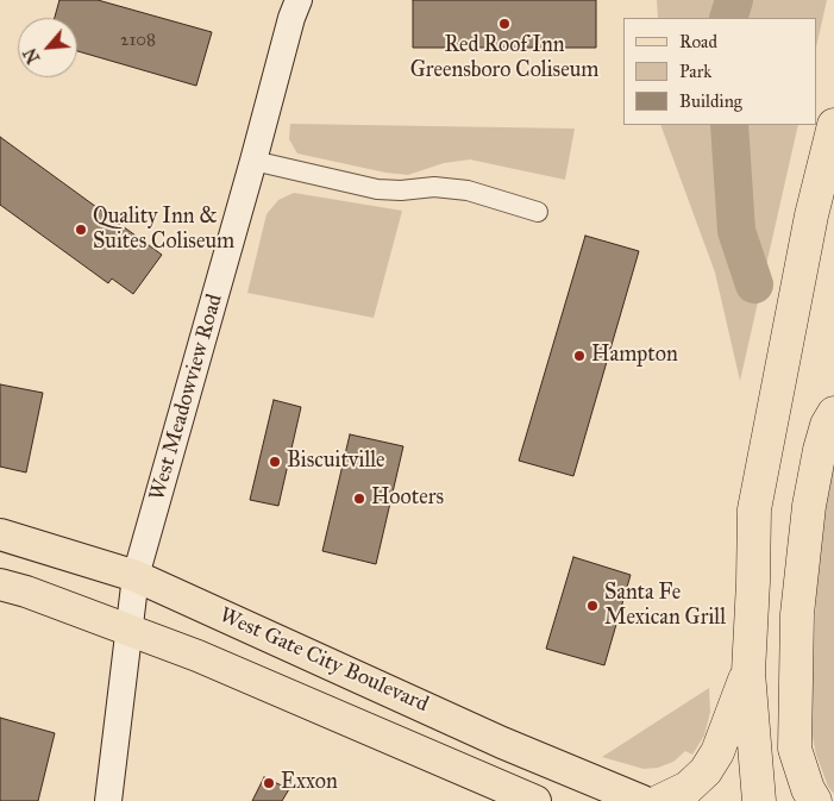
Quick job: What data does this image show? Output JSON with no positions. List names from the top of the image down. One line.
{"streets":{"main road":["West Gate City Boulevard"],"street":["West Meadowview Road"]},"crossings":[["West Meadowview Road","West Gate City Boulevard"]],"places":["Red Roof Inn Greensboro Coliseum","Quality Inn & Suites Coliseum","Hampton","Biscuitville","Hooters","Santa Fe Mexican Grill","Exxon"],"house_numbers":["2108"],"legend":["Road","Park","Building"],"north":"bottom left"}
